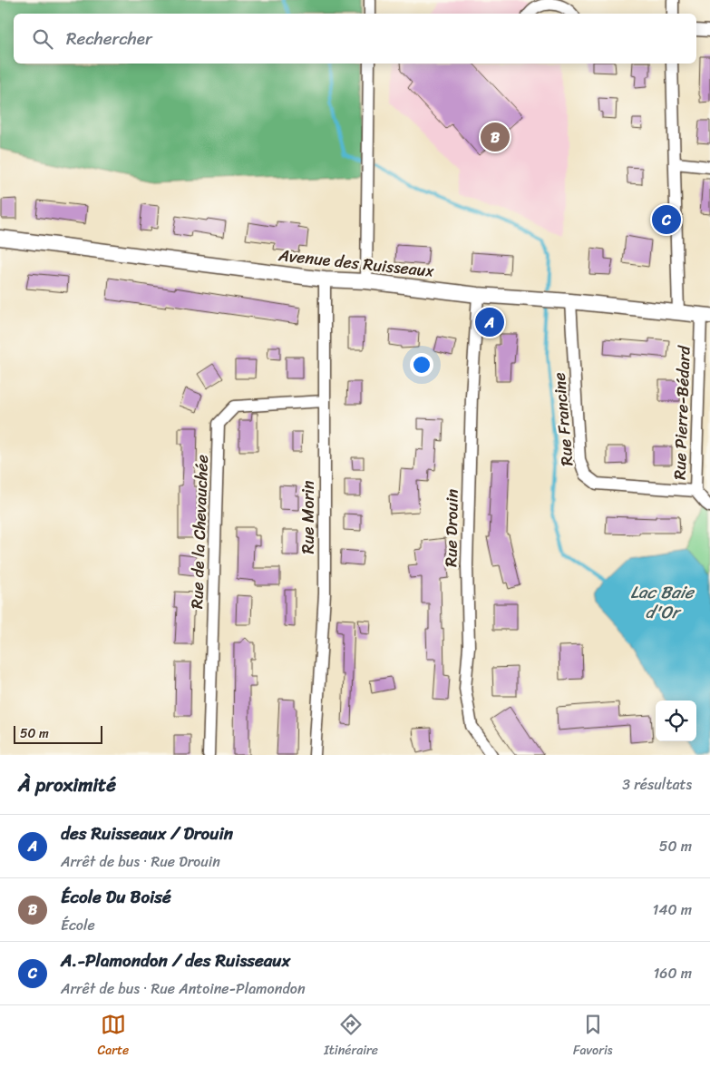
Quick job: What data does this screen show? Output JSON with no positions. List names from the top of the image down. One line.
{"streets":{"street":["Avenue des Ruisseaux","Rue Pierre-Bédard","Rue Francine","Rue Morin","Rue Drouin","Rue de la Chevauchée"]},"crossings":[["Avenue des Ruisseaux","Rue Pierre-Bédard"],["Avenue des Ruisseaux","Rue Francine"],["Avenue des Ruisseaux","Rue Morin"],["Avenue des Ruisseaux","Rue Drouin"],["Rue Pierre-Bédard","Rue Francine"],["Rue Morin","Rue de la Chevauchée"]],"water":["Lac Baie d'Or"],"scale_bar":"50 m","page":{"search":"Rechercher","pins":["B","C","A"],"scale":"50 m","heading":["À proximité","3 résultats"],"list":[{"mark":"A","name":"des Ruisseaux / Drouin","note":"Arrêt de bus · Rue Drouin","value":"50 m"},{"mark":"B","name":"École Du Boisé","note":"École","value":"140 m"},{"mark":"C","name":"A.-Plamondon / des Ruisseaux","note":"Arrêt de bus · Rue Antoine-Plamondon","value":"160 m"}],"nav":["Carte","Itinéraire","Favoris"]}}
